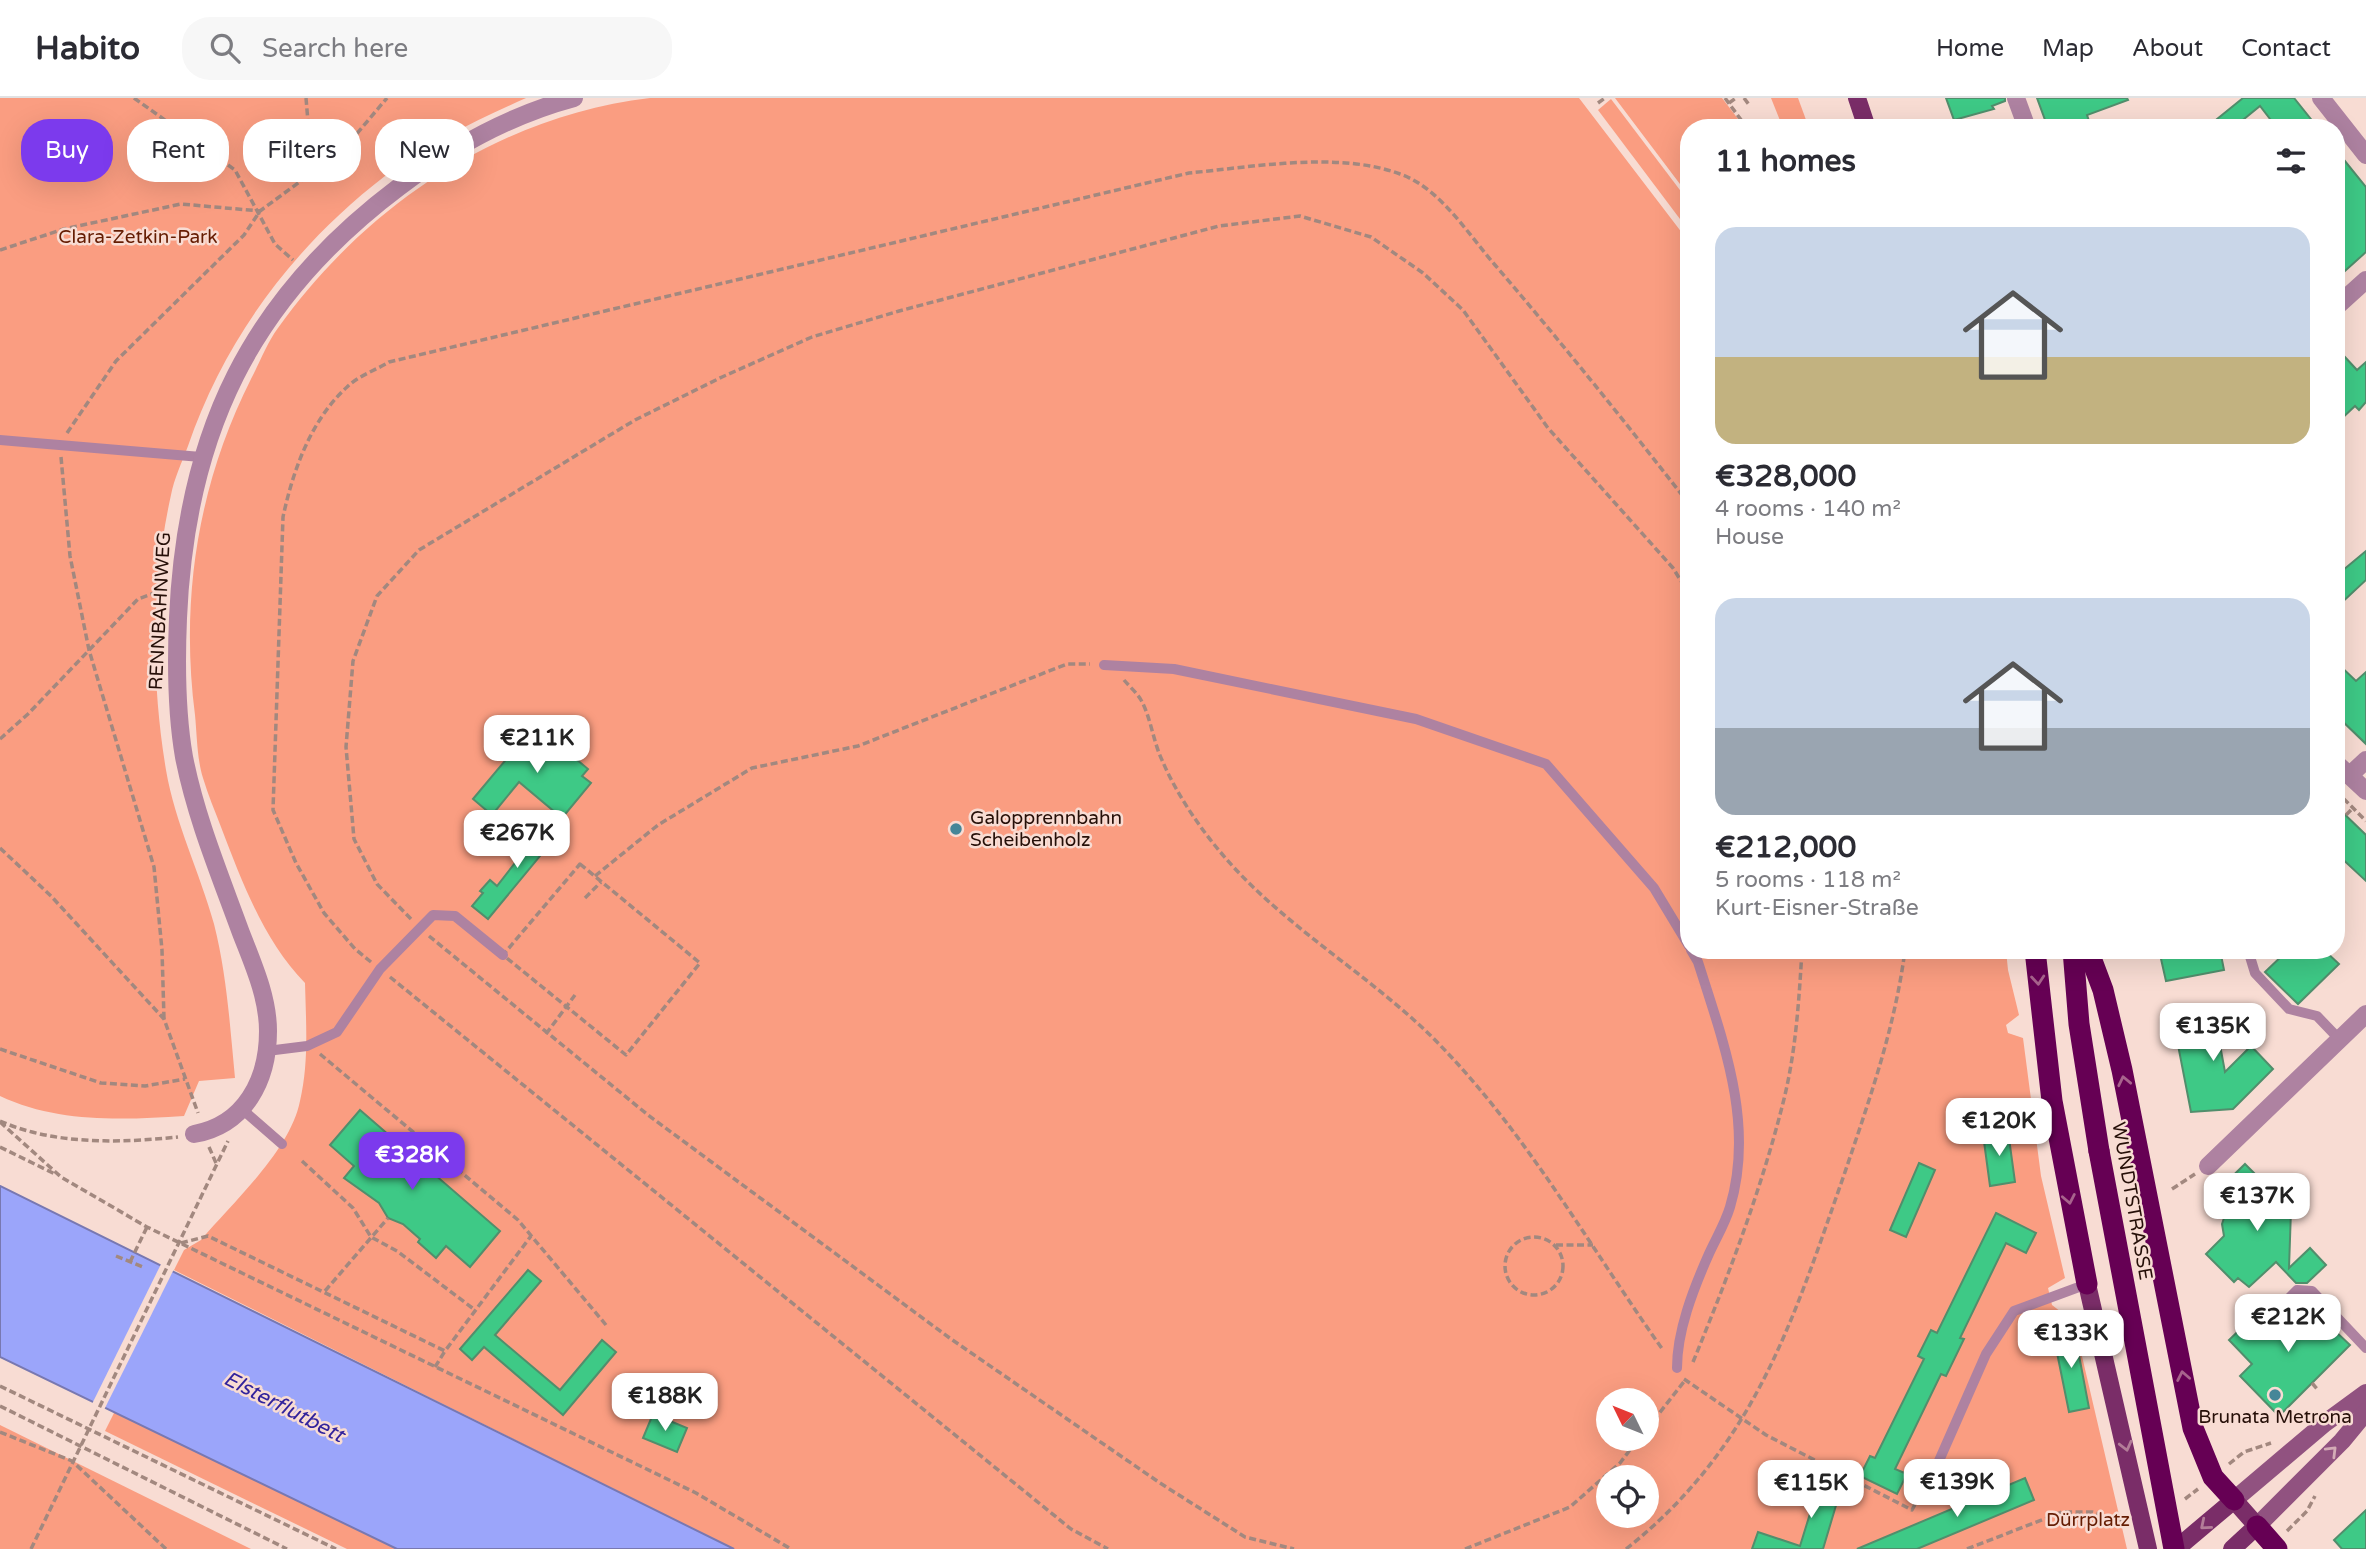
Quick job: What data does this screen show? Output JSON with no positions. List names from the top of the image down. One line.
{"streets":{"highway":["WUNDTSTRASSE"],"street":["RENNBAHNWEG"]},"water":["Elsterflutbett"],"parks":["Clara-Zetkin-Park","Dürrplatz"],"places":["Galopprennbahn Scheibenholz","Brunata Metrona"],"north":"top left","page":{"header":"Habito","search":"Search here","nav":["Home","Map","About","Contact"],"chip":["Buy","Rent","Filters","New"],"heading":"11 homes","list":[{"name":"€328,000","note":"4 rooms · 140 m² · House"},{"name":"€212,000","note":"5 rooms · 118 m² · Kurt-Eisner-Straße"}],"price":["€211K","€267K","€135K","€120K","€328K","€137K","€212K","€133K","€188K","€139K","€115K"]}}
